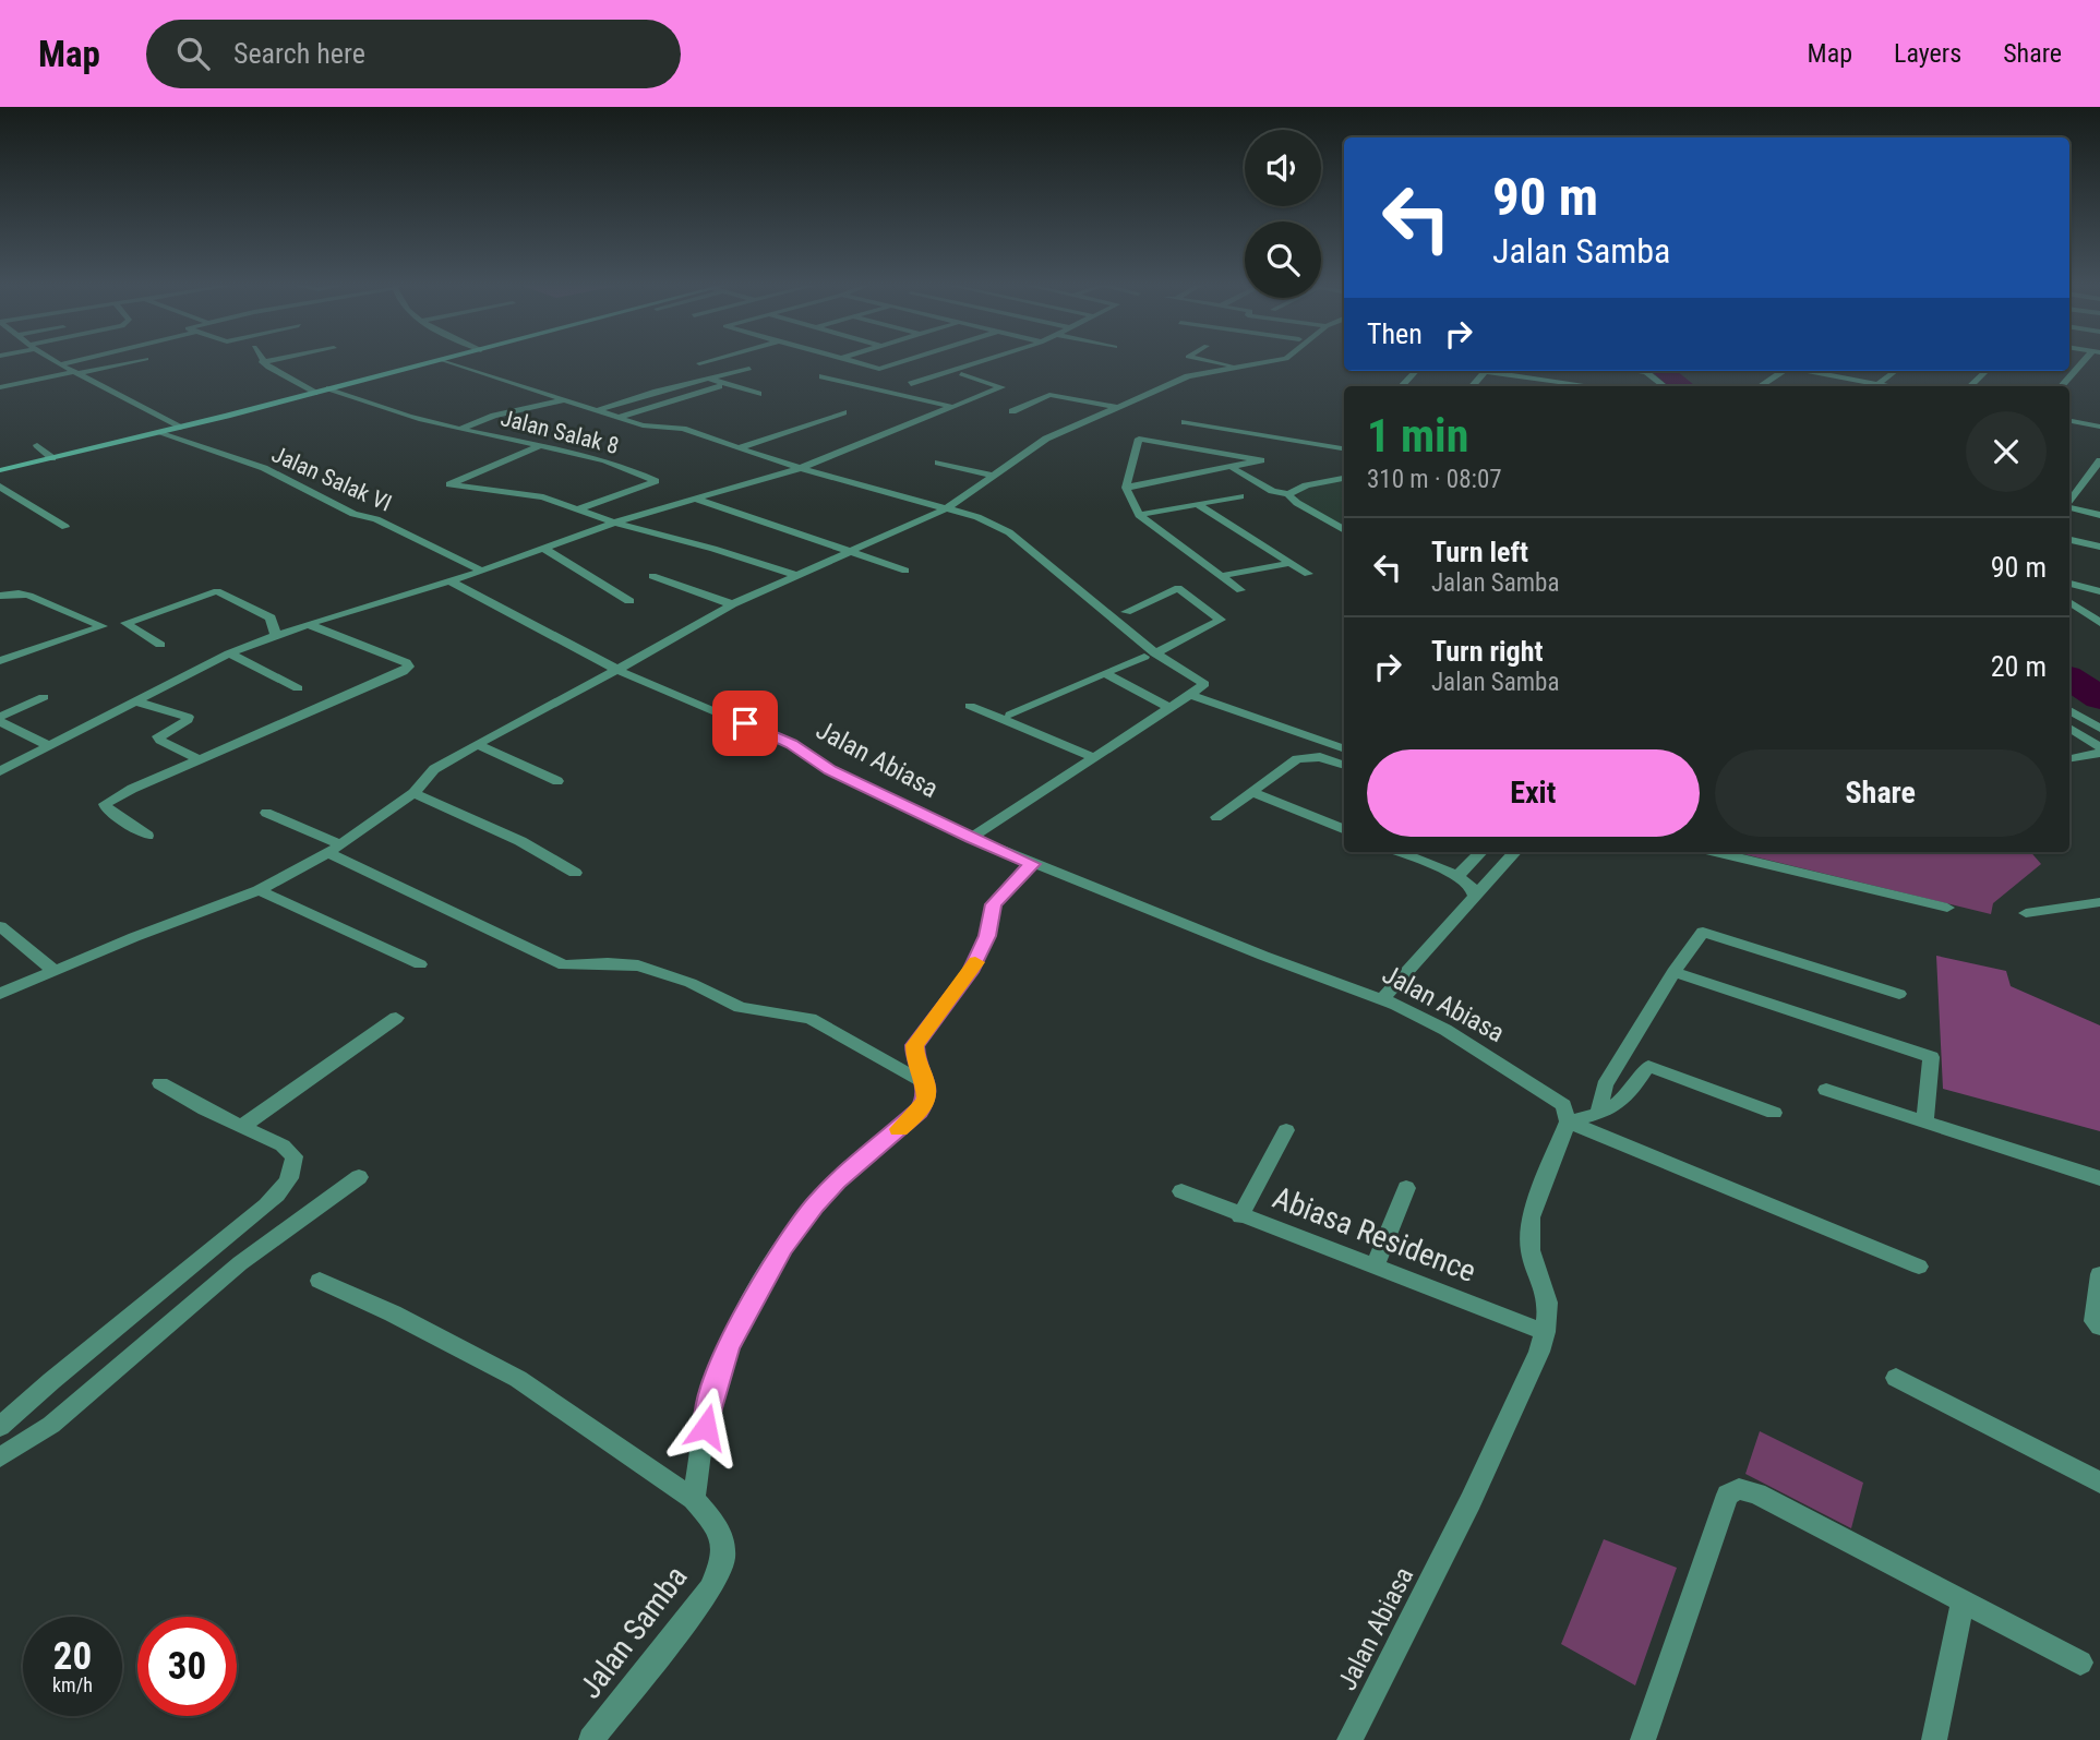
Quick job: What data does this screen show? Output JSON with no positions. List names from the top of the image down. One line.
{"streets":{"street":["Jalan Salak 8","Jalan Salak VI","Jalan Abiasa","Abiasa Residence","Jalan Samba"]},"crossings":[["Jalan Abiasa","Abiasa Residence"]],"page":{"header":"Map","search":"Search here","nav":["Map","Layers","Share"],"turn":["90 m","Jalan Samba"],"then":"Then","heading":["1 min","310 m · 08:07"],"list":[{"name":"Turn left","note":"Jalan Samba","value":"90 m"},{"name":"Turn right","note":"Jalan Samba","value":"20 m"}],"buttons":["Exit","Share"],"speed":"20 km/h","limit":"30"}}
